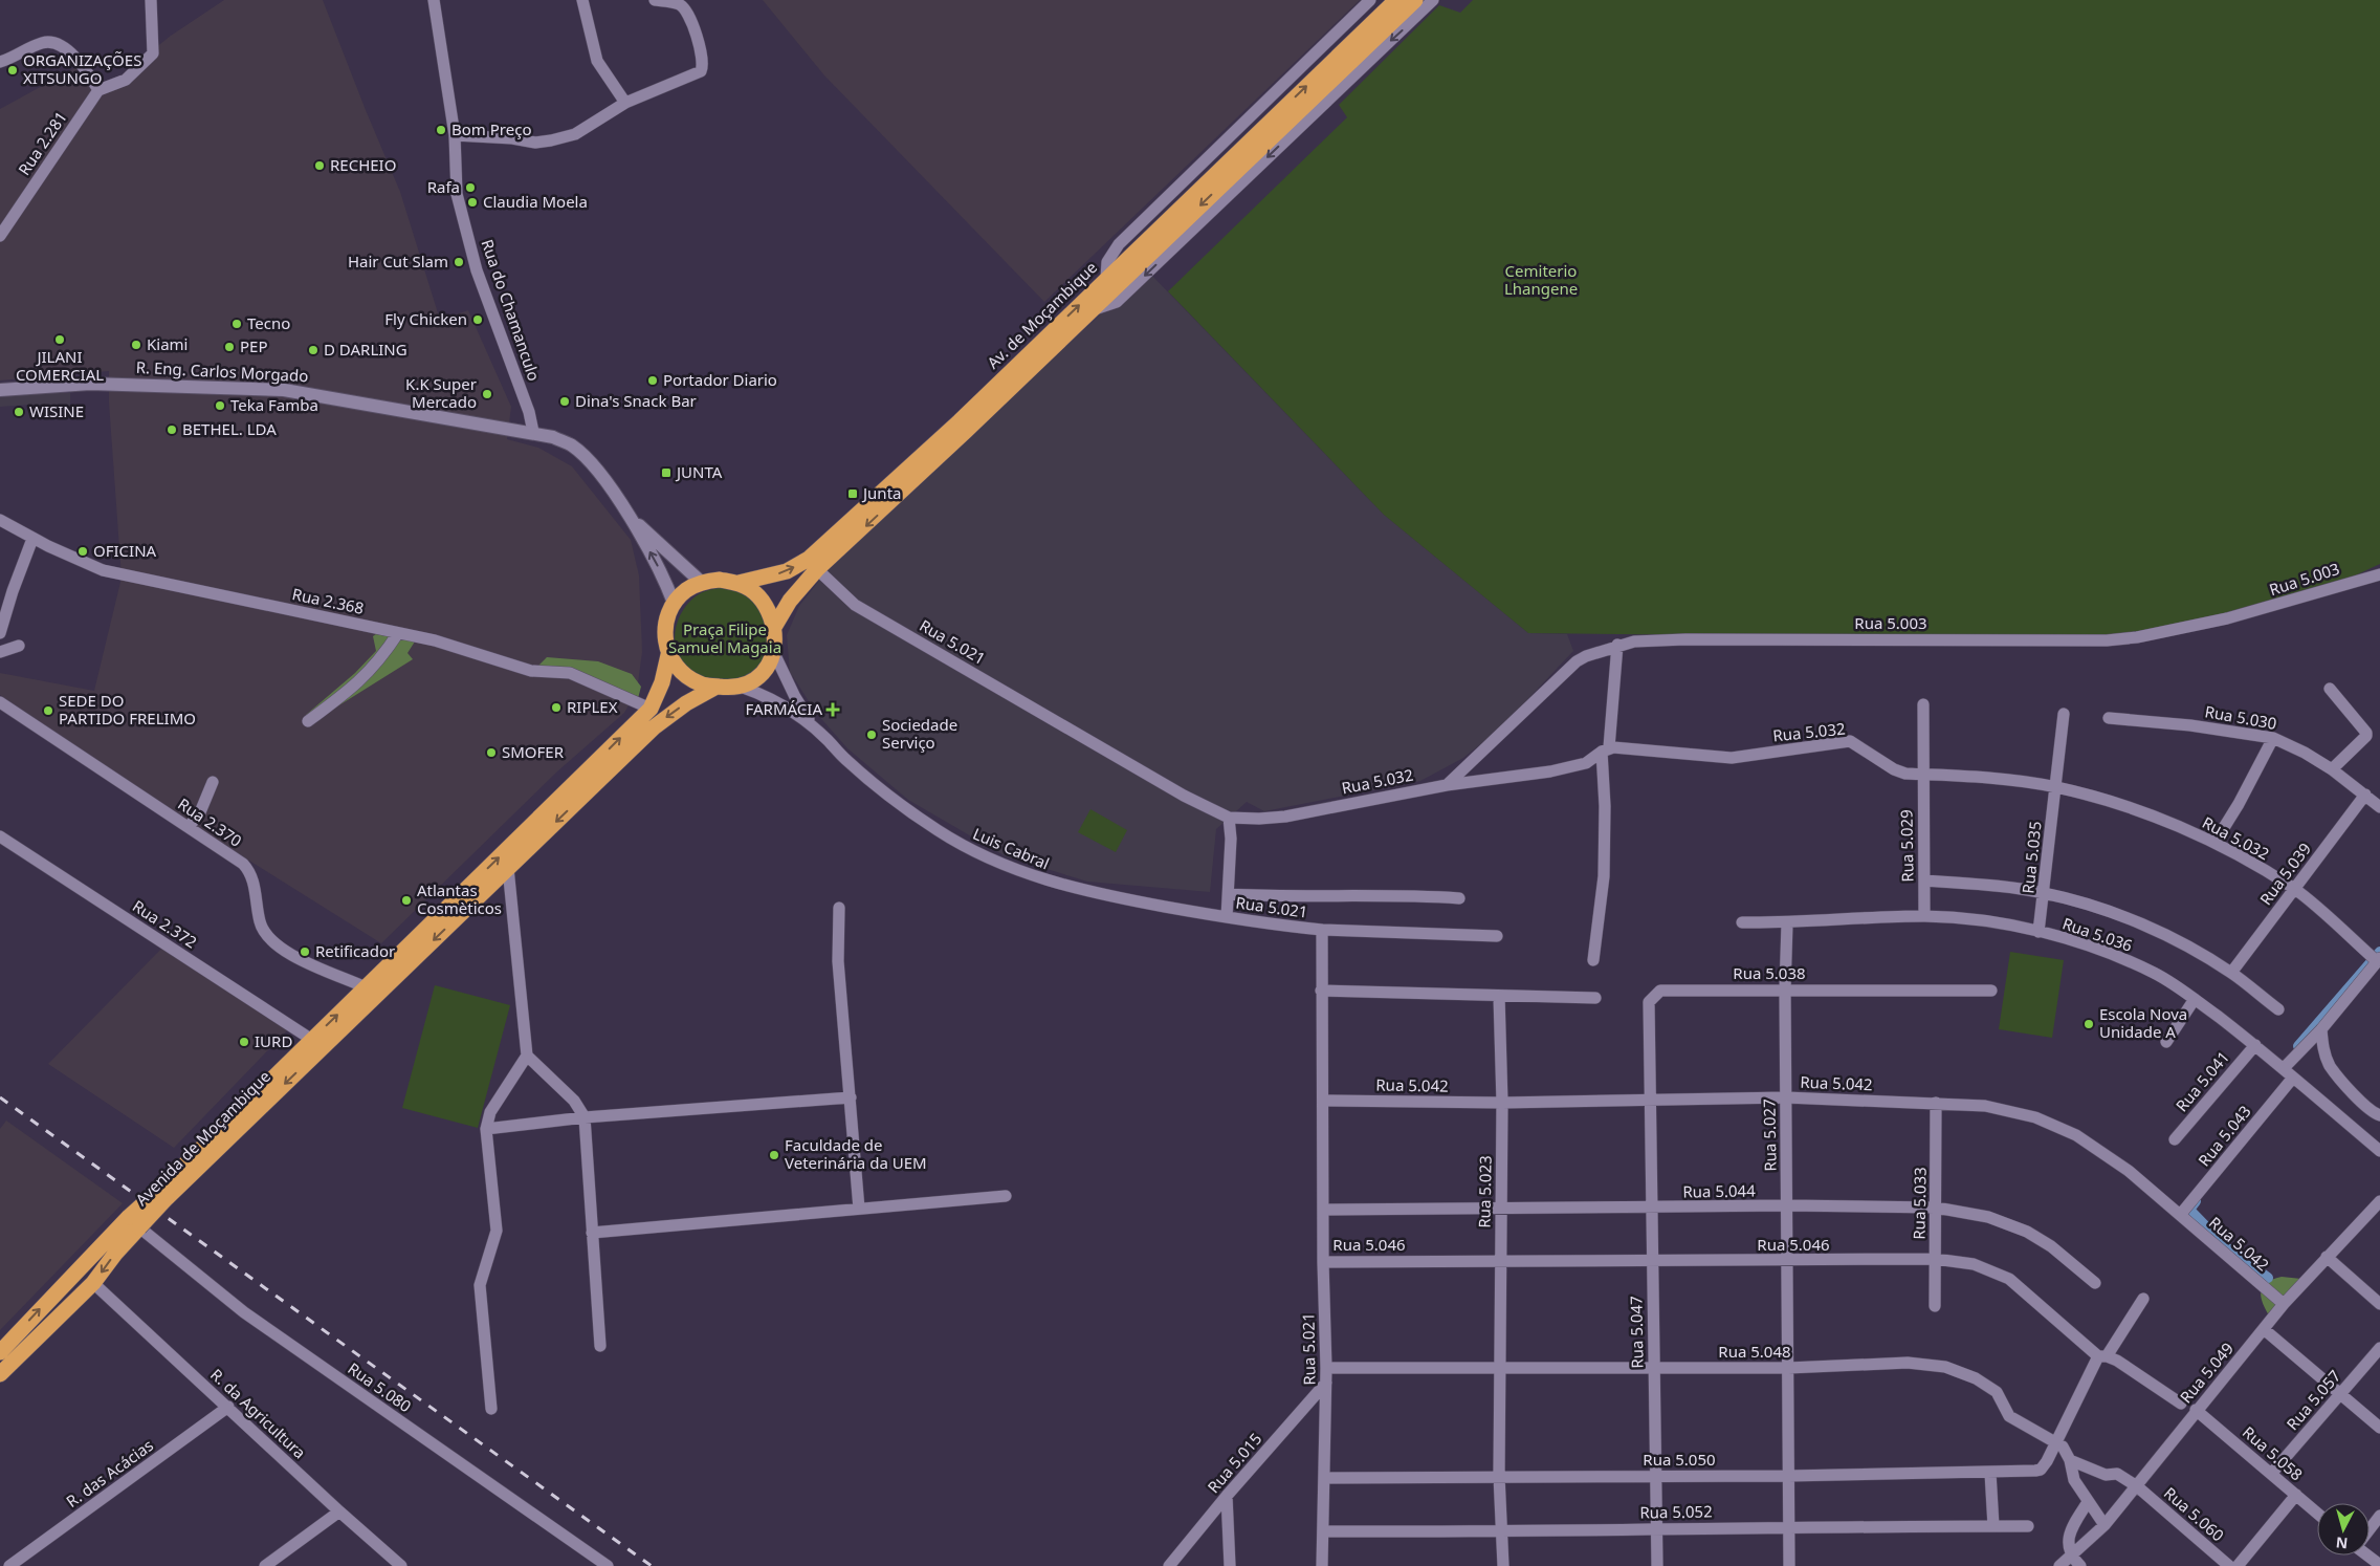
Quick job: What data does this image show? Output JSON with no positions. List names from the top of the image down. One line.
{"streets":{"highway":["Av. de Moçambique","Avenida de Moçambique"],"street":["Rua 2.281","Rua do Chamanculo","R. Eng. Carlos Morgado","Rua 5.003","Rua 2.368","Rua 5.021","Rua 5.030","Rua 5.032","Rua 2.370","Rua 5.029","Luis Cabral","Rua 5.035","Rua 5.039","Rua 2.372","Rua 5.036","Rua 5.038","Rua 5.041","Rua 5.042","Rua 5.027","Rua 5.043","Rua 5.023","Rua 5.044","Rua 5.033","Rua 5.046","Rua 5.047","Rua 5.048","Rua 5.049","Rua 5.080","Rua 5.057","R. da Agricultura","Rua 5.058","Rua 5.050","Rua 5.015","R. das Acácias","Rua 5.052","Rua 5.060"]},"crossings":[["Rua do Chamanculo","R. Eng. Carlos Morgado"],["Av. de Moçambique","Rua 5.021"],["Av. de Moçambique","Luis Cabral"],["Av. de Moçambique","Avenida de Moçambique"],["Rua 5.003","Rua 5.032"],["Rua 5.021","Rua 5.032"],["Rua 5.021","Luis Cabral"],["Rua 5.021","Rua 5.042"],["Rua 5.021","Rua 5.044"],["Rua 5.021","Rua 5.046"],["Rua 5.021","Rua 5.048"],["Rua 5.021","Rua 5.050"],["Rua 5.021","Rua 5.015"],["Rua 5.021","Rua 5.052"],["Rua 5.030","Rua 5.039"],["Rua 5.032","Rua 5.029"],["Rua 5.032","Rua 5.035"],["Rua 5.032","Rua 5.039"],["Rua 5.029","Rua 5.036"],["Luis Cabral","Avenida de Moçambique"],["Rua 5.035","Rua 5.036"],["Rua 2.372","Avenida de Moçambique"],["Rua 5.036","Rua 5.041"],["Rua 5.036","Rua 5.027"],["Rua 5.036","Rua 5.043"],["Rua 5.038","Rua 5.042"],["Rua 5.038","Rua 5.027"],["Rua 5.038","Rua 5.047"],["Rua 5.042","Rua 5.027"],["Rua 5.042","Rua 5.043"],["Rua 5.042","Rua 5.023"],["Rua 5.042","Rua 5.033"],["Rua 5.042","Rua 5.047"],["Rua 5.042","Rua 5.049"],["Rua 5.027","Rua 5.044"],["Rua 5.027","Rua 5.046"],["Rua 5.027","Rua 5.048"],["Rua 5.027","Rua 5.050"],["Rua 5.027","Rua 5.052"],["Avenida de Moçambique","Rua 5.080"],["Avenida de Moçambique","R. da Agricultura"],["Rua 5.023","Rua 5.044"],["Rua 5.023","Rua 5.046"],["Rua 5.023","Rua 5.048"],["Rua 5.023","Rua 5.050"],["Rua 5.023","Rua 5.052"],["Rua 5.044","Rua 5.033"],["Rua 5.044","Rua 5.047"],["Rua 5.033","Rua 5.046"],["Rua 5.046","Rua 5.047"],["Rua 5.047","Rua 5.048"],["Rua 5.047","Rua 5.050"],["Rua 5.047","Rua 5.052"],["Rua 5.048","Rua 5.049"],["Rua 5.048","Rua 5.050"],["Rua 5.048","Rua 5.060"],["Rua 5.049","Rua 5.058"],["Rua 5.049","Rua 5.060"],["Rua 5.057","Rua 5.058"],["R. da Agricultura","R. das Acácias"]],"parks":["Cemiterio Lhangene","Praça Filipe Samuel Magaia"],"places":{"other":["ORGANIZAÇÕES XITSUNGO","Bom Preço","RECHEIO","Rafa","Claudia Moela","Hair Cut Slam","Fly Chicken","Tecno","JILANI COMERCIAL","Kiami","PEP","D DARLING","Portador Diario","K.K Super Mercado","Dina's Snack Bar","Teka Famba","WISINE","BETHEL. LDA","OFICINA","RIPLEX","SEDE DO PARTIDO FRELIMO","Sociedade Serviço","SMOFER","Atlantas Cosmèticos","Retificador","Escola Nova Unidade A","IURD","Faculdade de Veterinária da UEM"],"transit":["JUNTA","Junta"],"health":["FARMÁCIA"]},"north":"bottom"}
